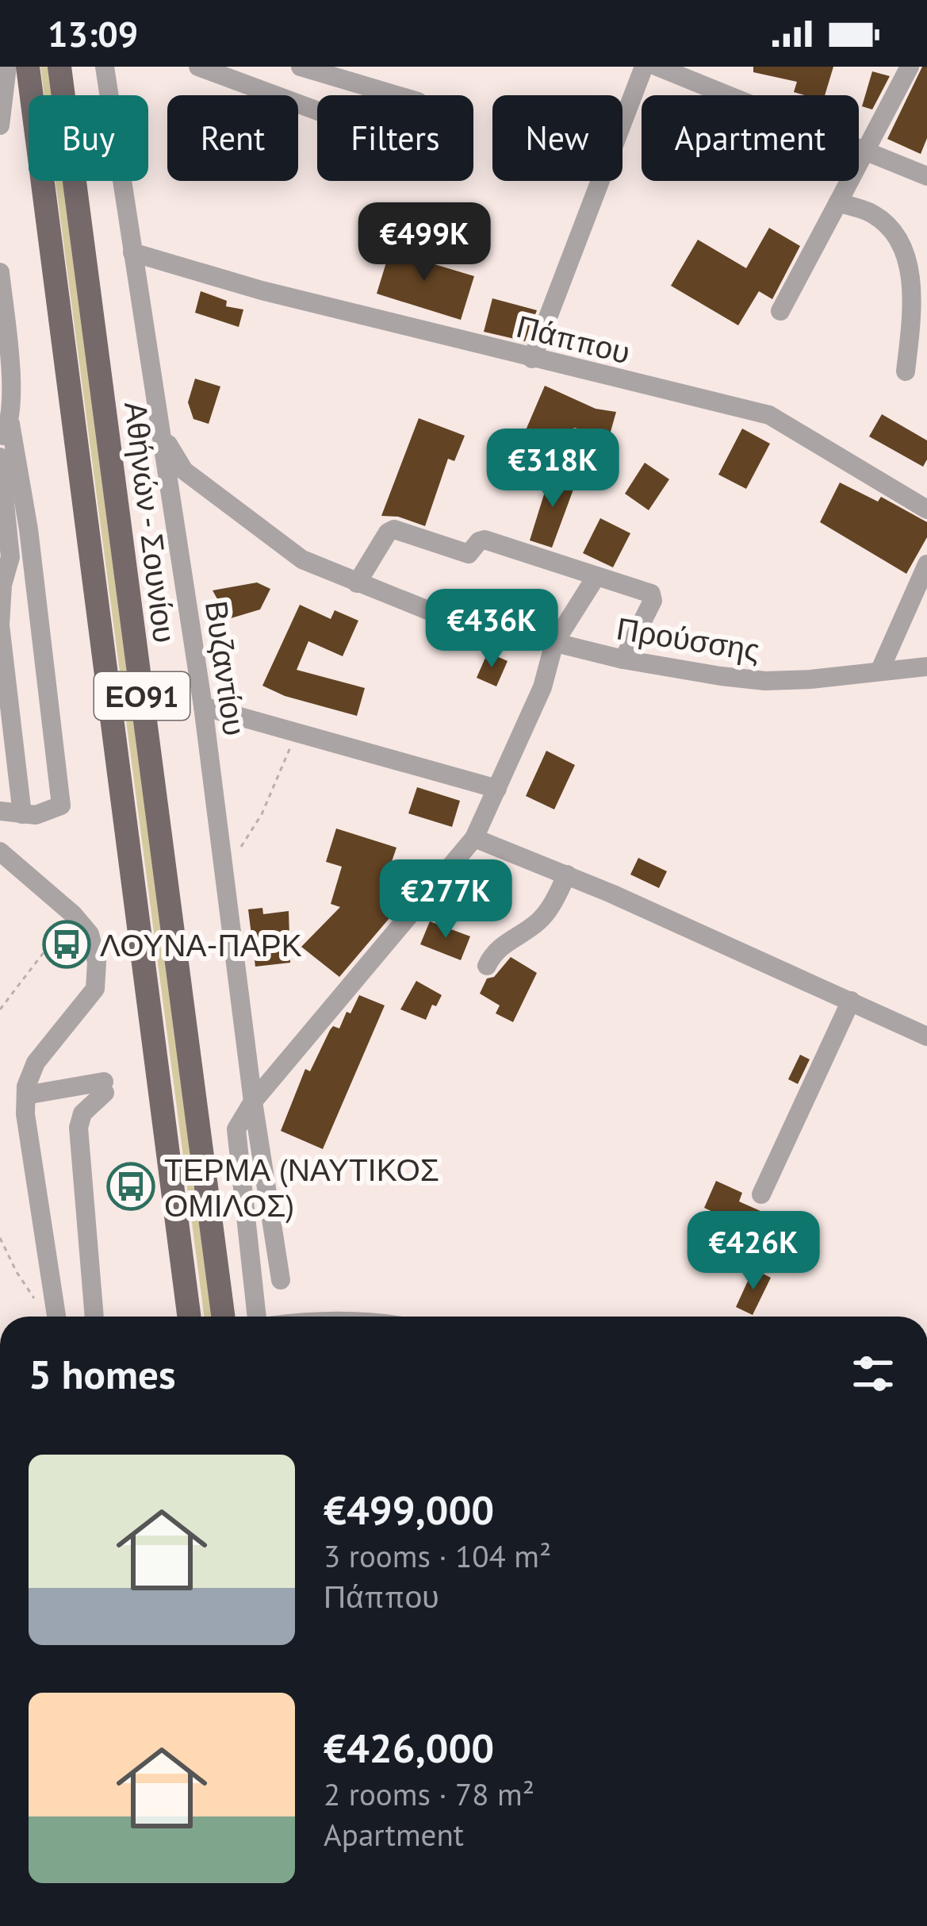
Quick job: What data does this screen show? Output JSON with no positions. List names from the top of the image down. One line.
{"streets":{"main road":["Αθήνών - Σουνίου","ΕΟ91"],"street":["Πάππου","Προύσσης","Βυζαντίου"]},"crossings":[["Πάππου","Βυζαντίου"],["Προύσσης","Βυζαντίου"]],"places":{"bus stop":["ΛΟΥΝΑ-ΠΑΡΚ","ΤΕΡΜΑ (ΝΑΥΤΙΚΟΣ ΟΜΙΛΟΣ)"]},"page":{"status":"13:09","chip":["Buy","Rent","Filters","New","Apartment"],"price":["€499K","€318K","€436K","€277K","€426K"],"heading":"5 homes","list":[{"name":"€499,000","note":"3 rooms · 104 m² · Πάππου"},{"name":"€426,000","note":"2 rooms · 78 m² · Apartment"}]}}
